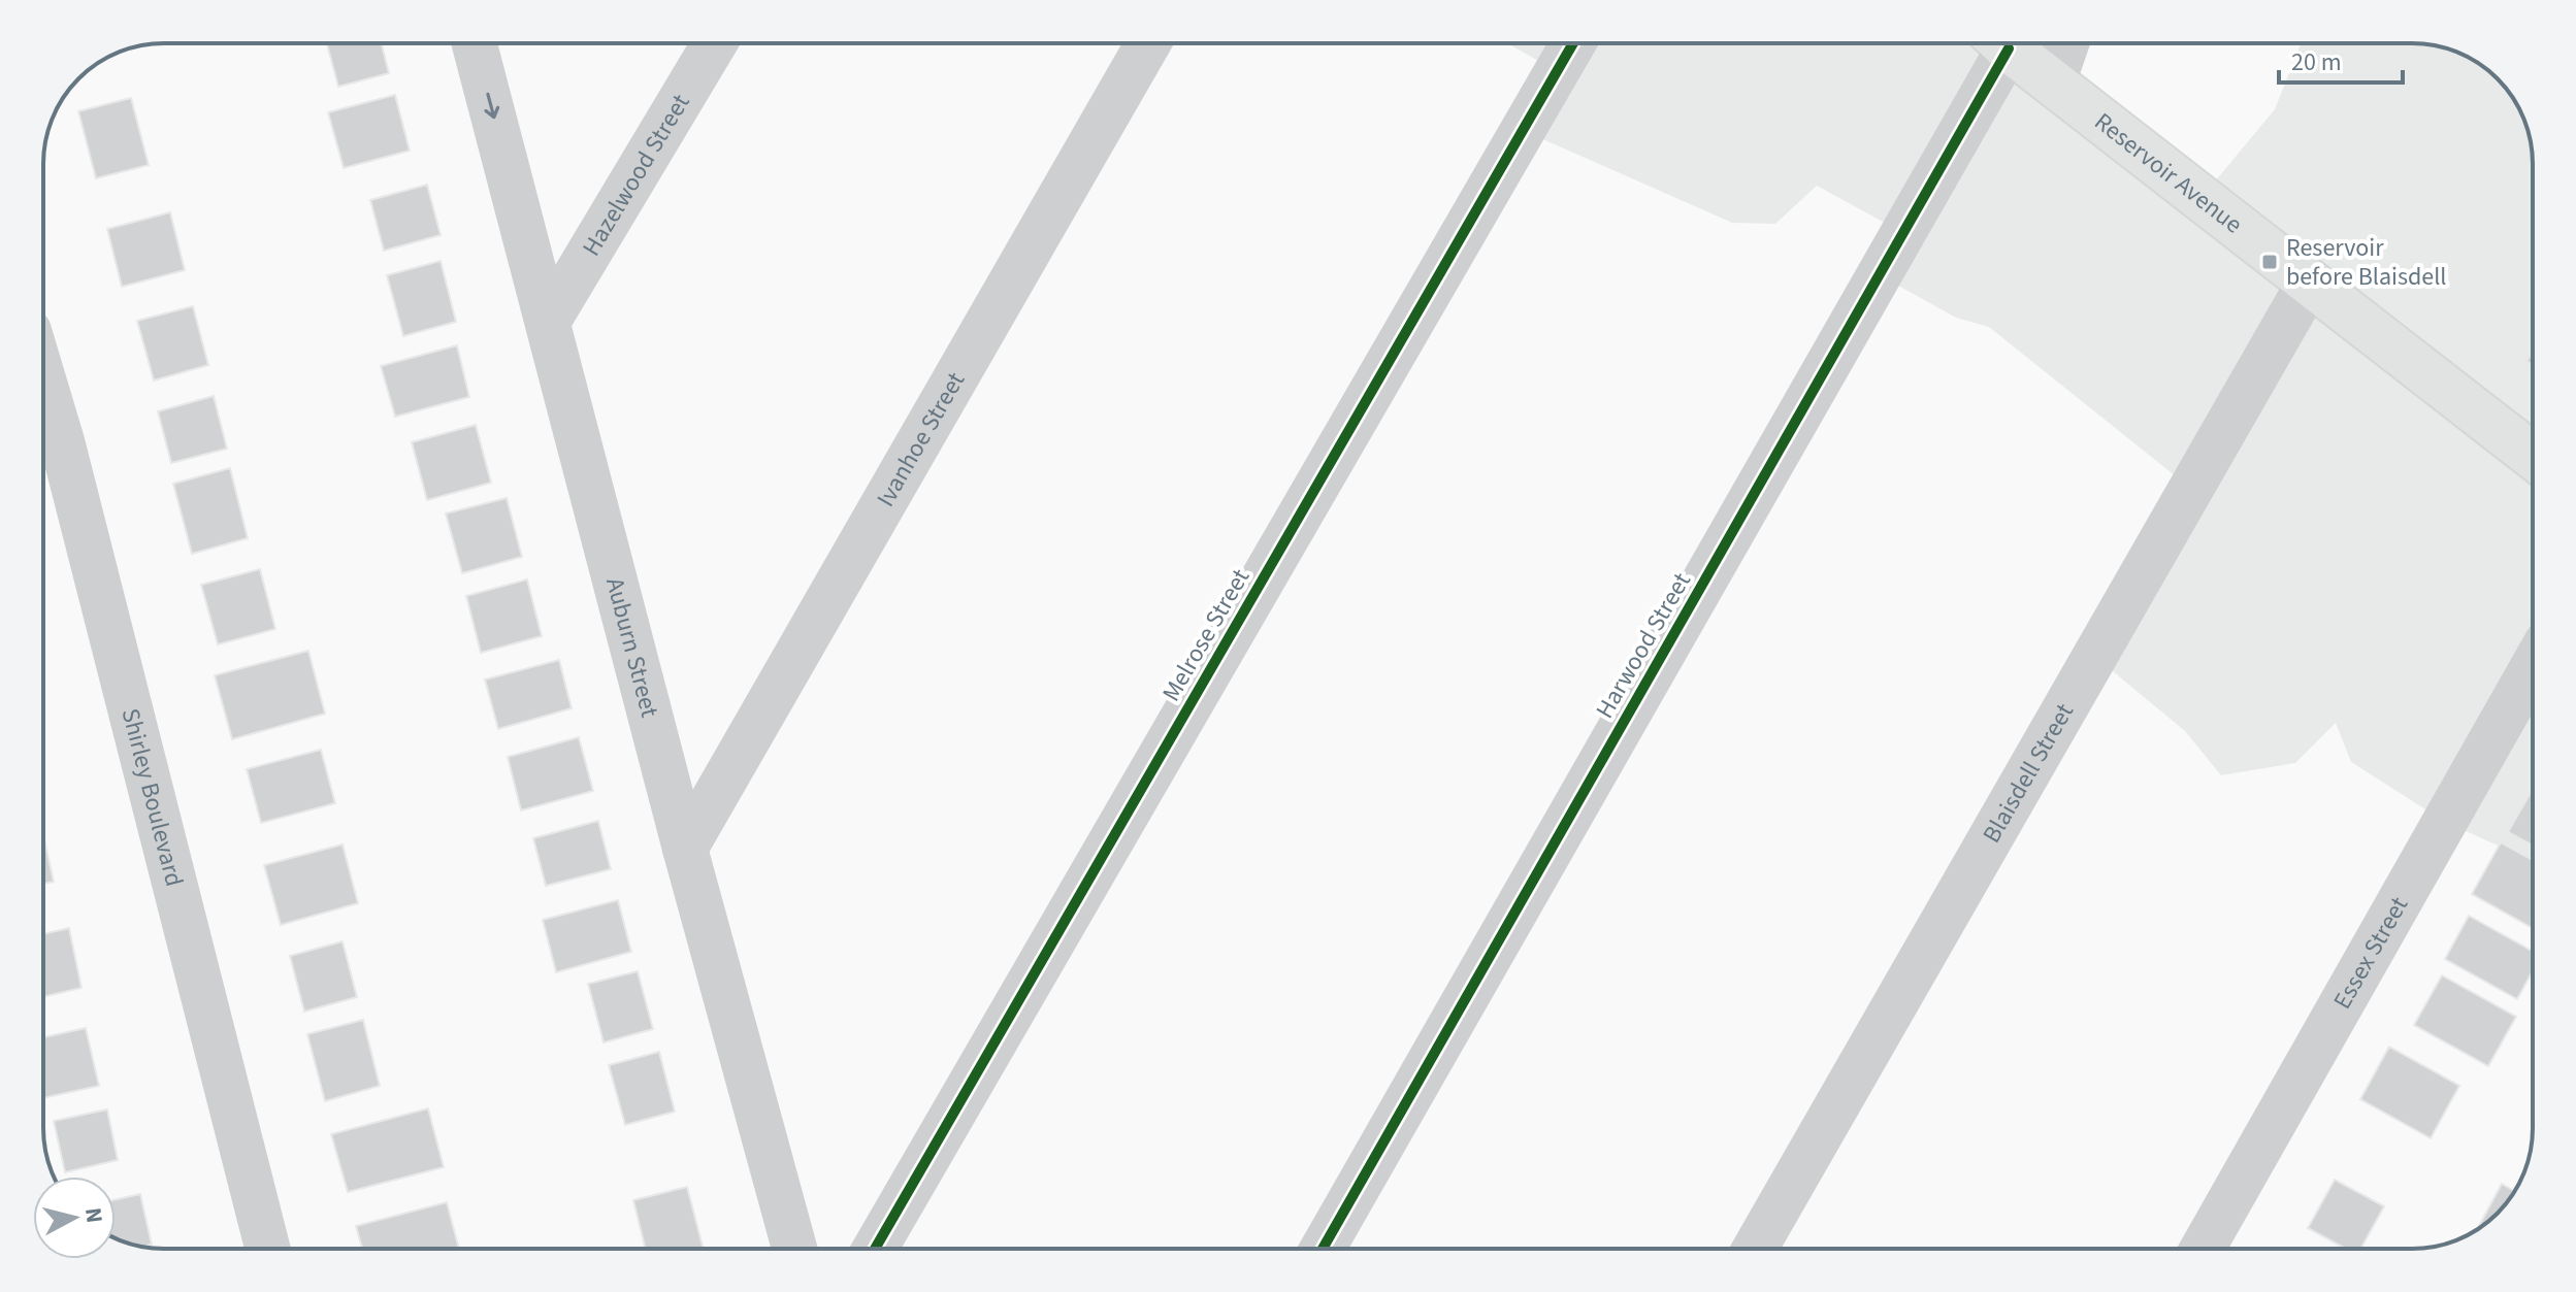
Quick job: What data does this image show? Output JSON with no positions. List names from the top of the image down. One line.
{"streets":{"main road":["Reservoir Avenue"],"street":["Hazelwood Street","Ivanhoe Street","Melrose Street","Harwood Street","Auburn Street","Blaisdell Street","Shirley Boulevard","Essex Street"]},"crossings":[["Reservoir Avenue","Blaisdell Street"],["Hazelwood Street","Auburn Street"],["Ivanhoe Street","Auburn Street"]],"places":{"transit":["Reservoir before Blaisdell"]},"scale_bar":"20 m","north":"right"}
